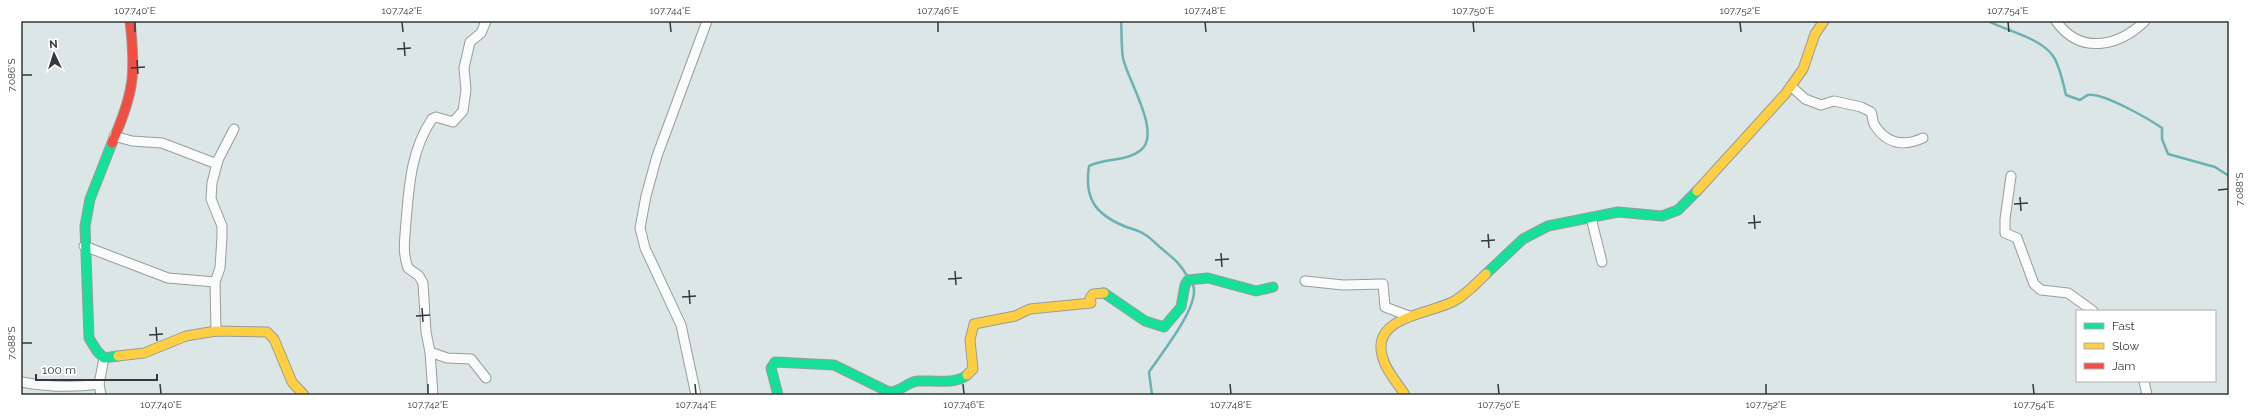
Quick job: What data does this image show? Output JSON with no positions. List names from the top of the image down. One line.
{"legend":["Fast","Slow","Jam"],"scale_bar":"100 m","north":"top","coordinates":["107.740°E","107.742°E","107.744°E","107.746°E","107.748°E","107.750°E","107.752°E","107.754°E","7.086°S","7.088°S"]}
